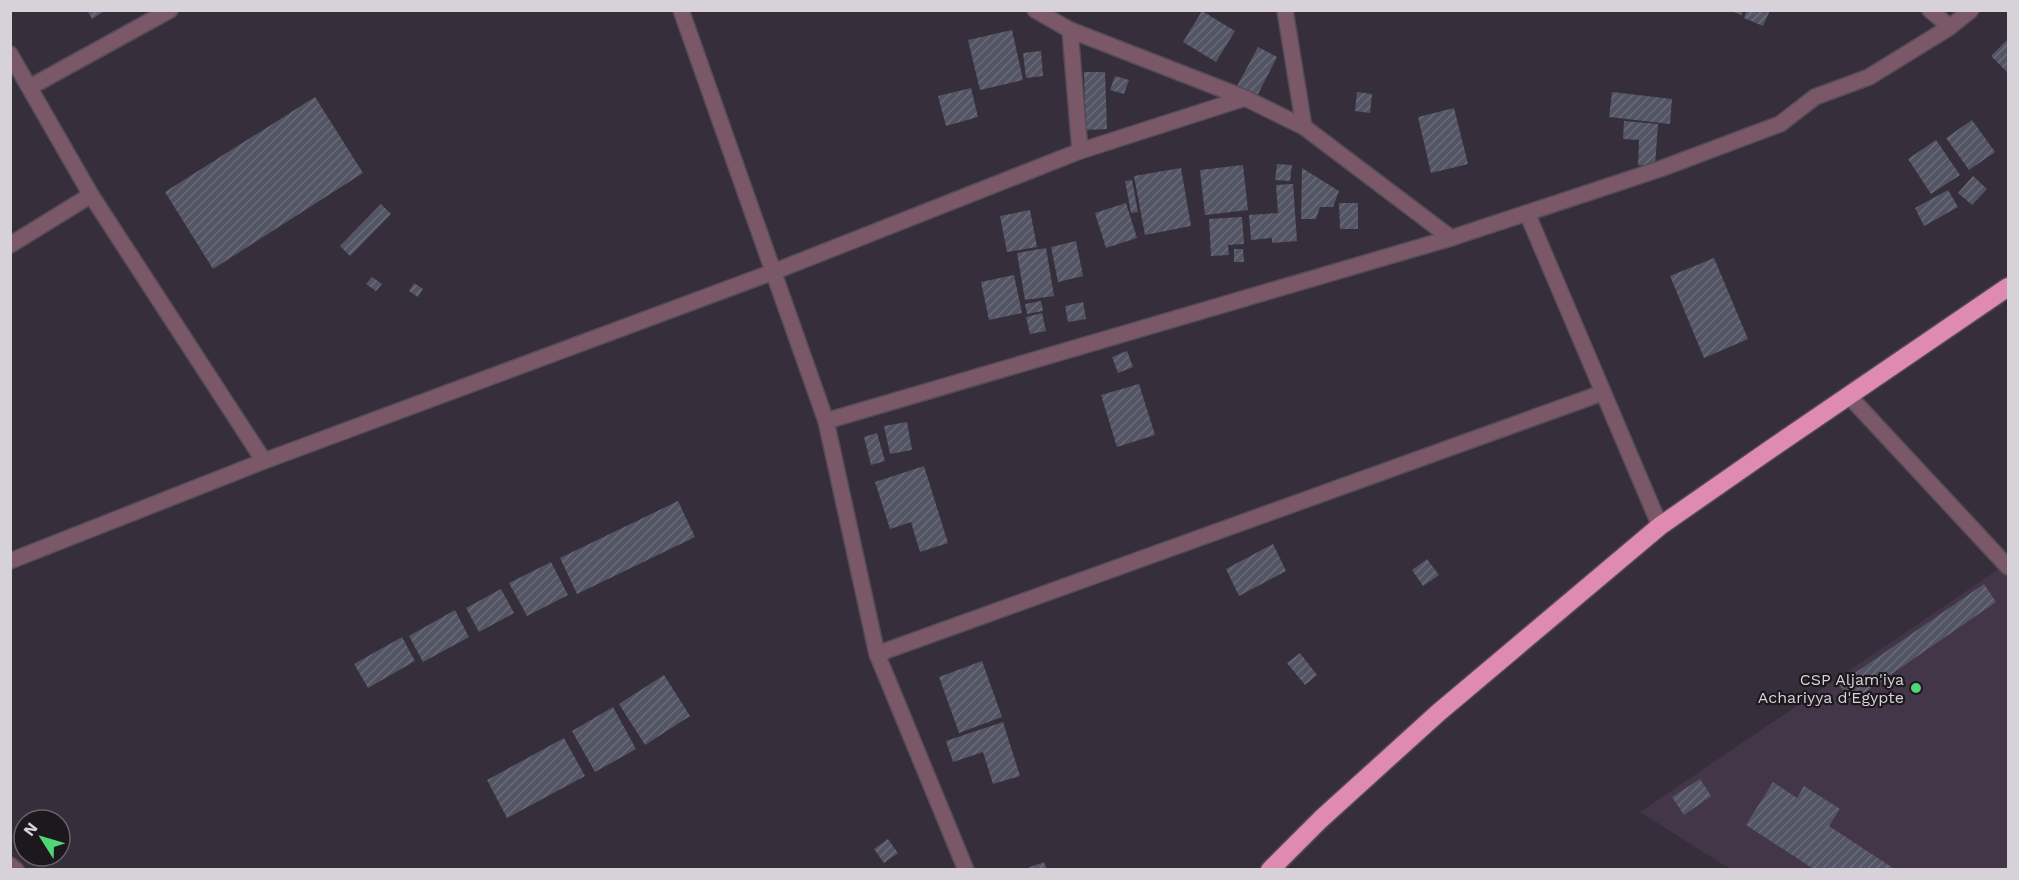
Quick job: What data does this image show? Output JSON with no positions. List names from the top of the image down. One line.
{"places":["CSP Aljam'iya Achariyya d'Egypte"],"north":"top left"}
